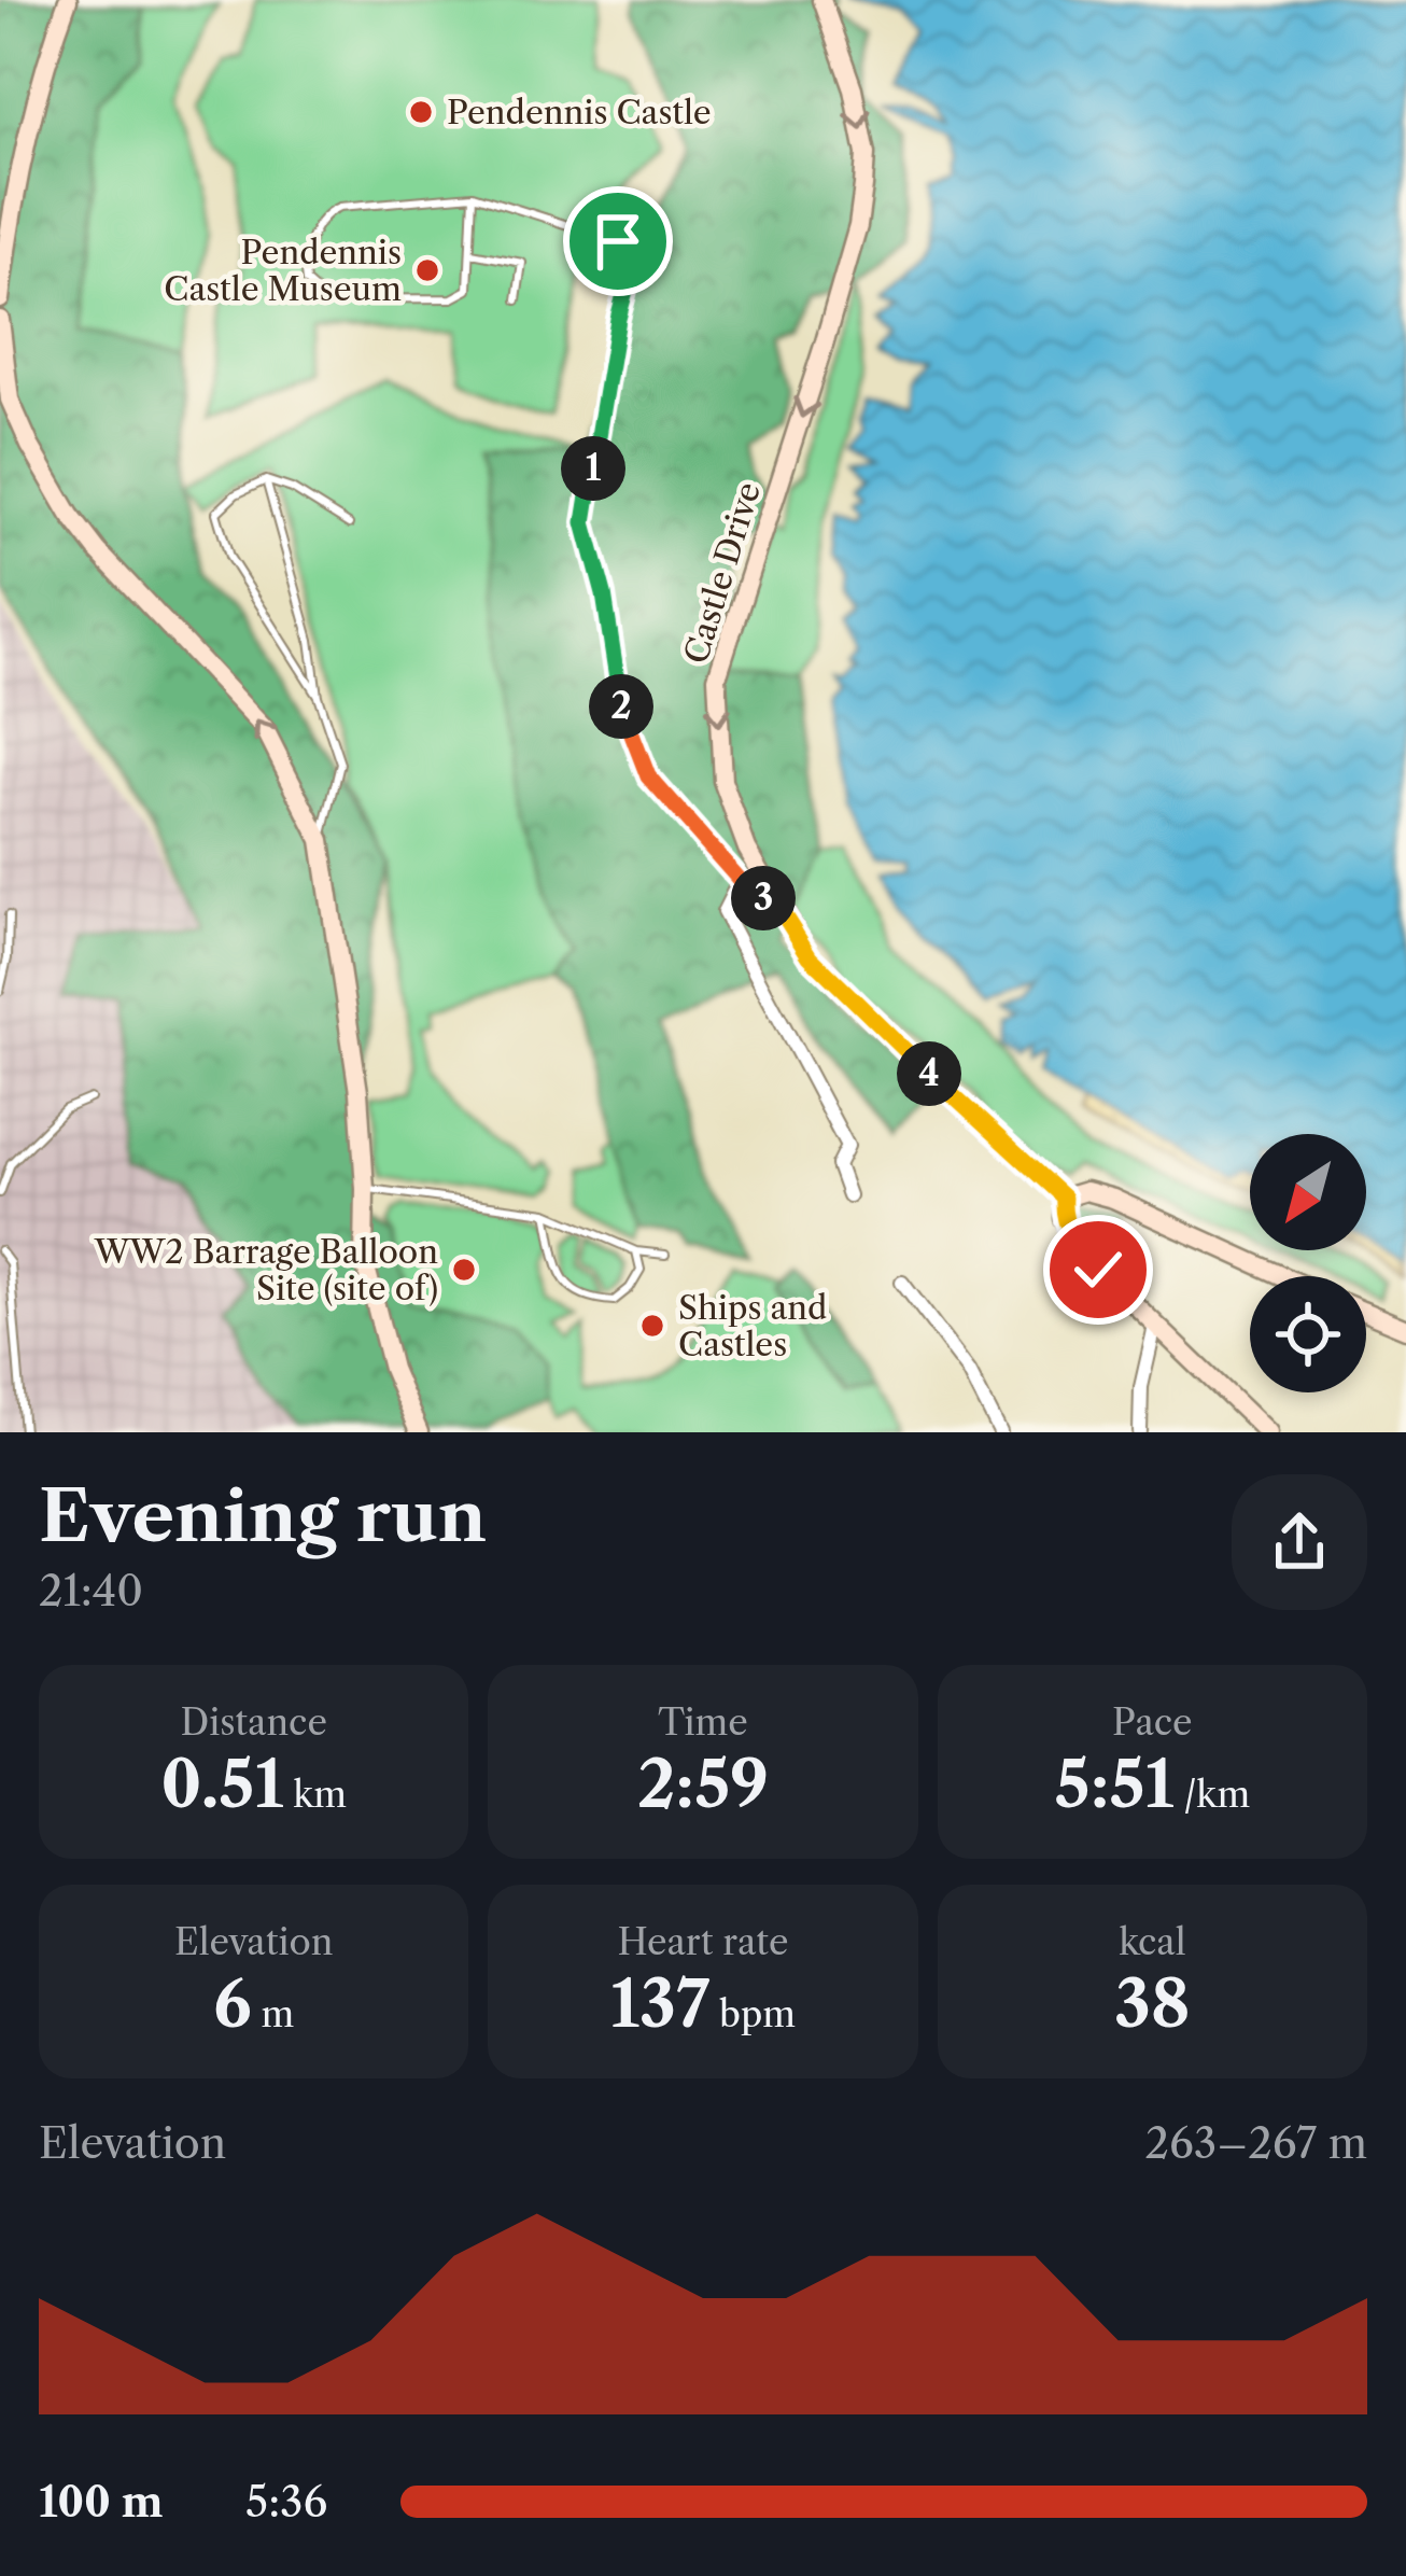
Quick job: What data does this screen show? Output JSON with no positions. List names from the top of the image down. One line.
{"streets":{"street":["Castle Drive"]},"one_way":["Castle Drive"],"places":["Pendennis Castle","Pendennis Castle Museum","WW2 Barrage Balloon Site (site of)","Ships and Castles"],"north":"bottom left","page":{"pins":["1","2","3","4"],"heading":["Evening run","21:40"],"stats":[["Distance","0.51 km"],["Time","2:59"],["Pace","5:51 /km"],["Elevation","6 m"],["Heart rate","137 bpm"],["kcal","38"]],"chart":["Elevation","263–267 m"],"list":[{"name":"100 m","note":"5:36"}]}}
